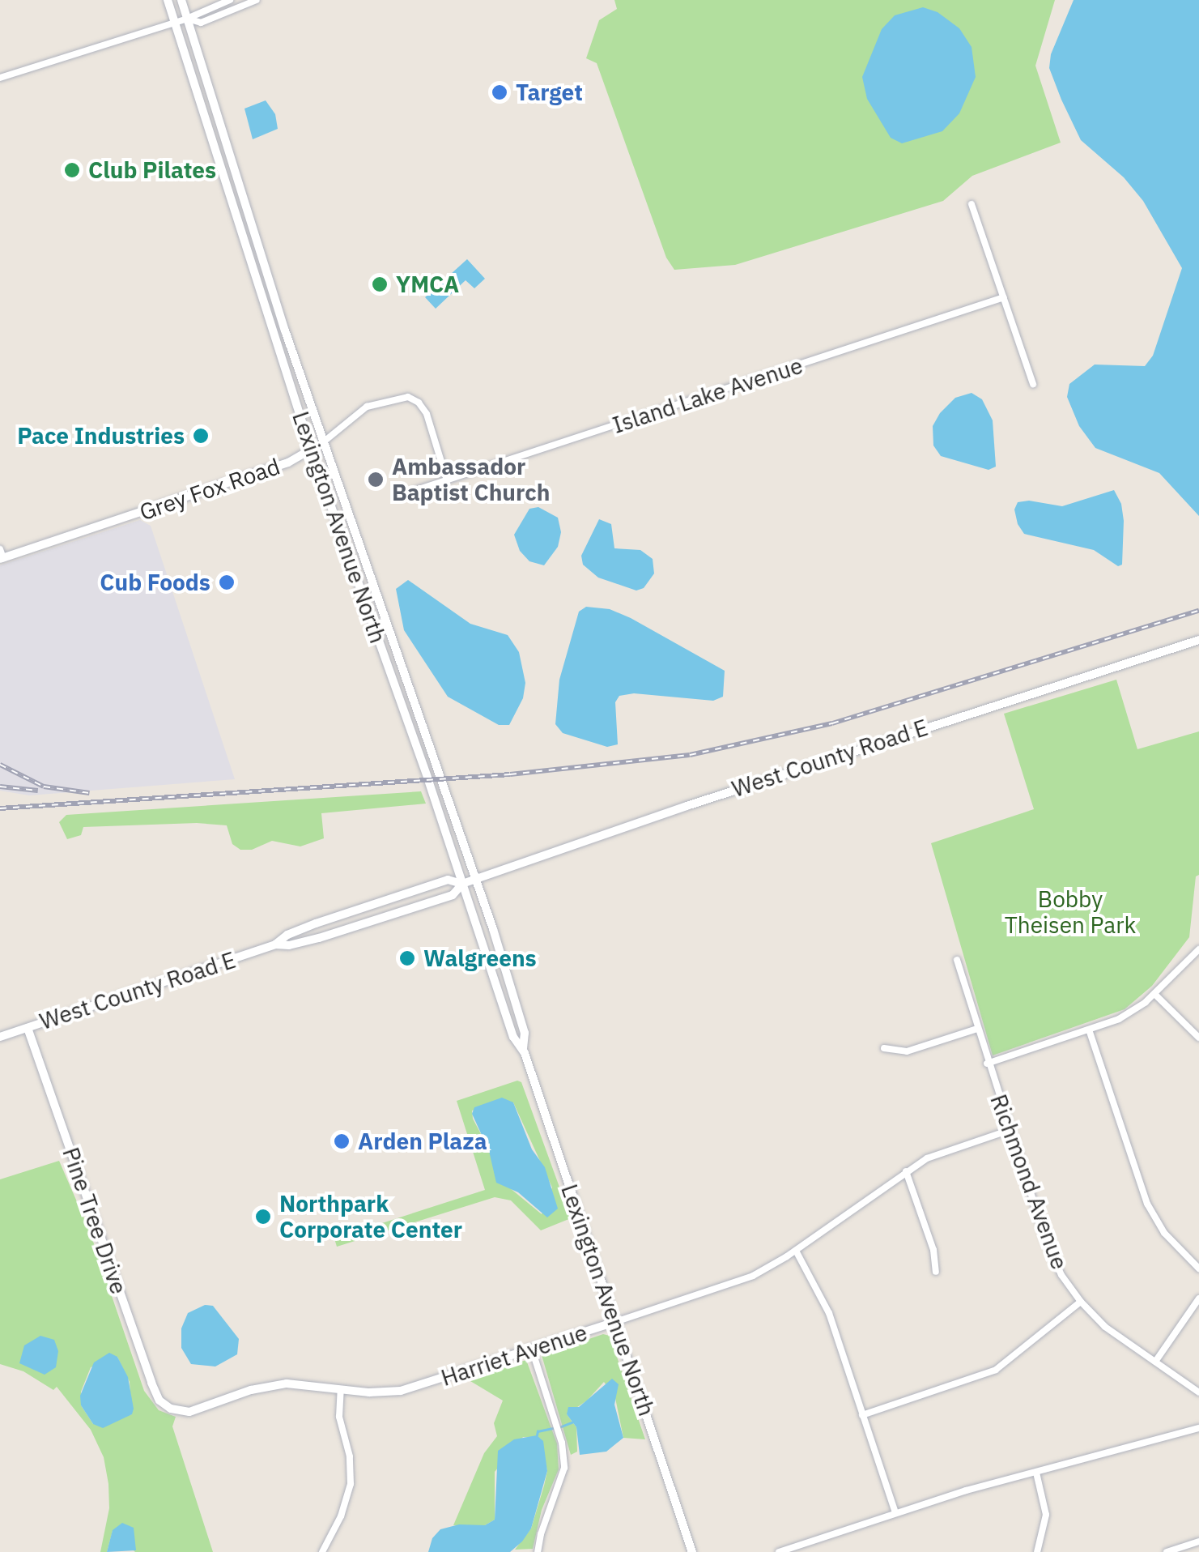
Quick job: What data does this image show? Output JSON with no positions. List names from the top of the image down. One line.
{"streets":{"main road":["Grey Fox Road","Lexington Avenue North","West County Road E","Pine Tree Drive","Harriet Avenue"],"street":["Island Lake Avenue","Richmond Avenue"]},"crossings":[["Island Lake Avenue","Grey Fox Road"],["Grey Fox Road","Lexington Avenue North"],["Lexington Avenue North","West County Road E"],["Lexington Avenue North","Harriet Avenue"],["West County Road E","Pine Tree Drive"],["Richmond Avenue","Harriet Avenue"],["Pine Tree Drive","Harriet Avenue"]],"parks":["Bobby Theisen Park"],"places":["Target","Club Pilates","YMCA","Pace Industries","Ambassador Baptist Church","Cub Foods","Walgreens","Arden Plaza","Northpark Corporate Center"]}
